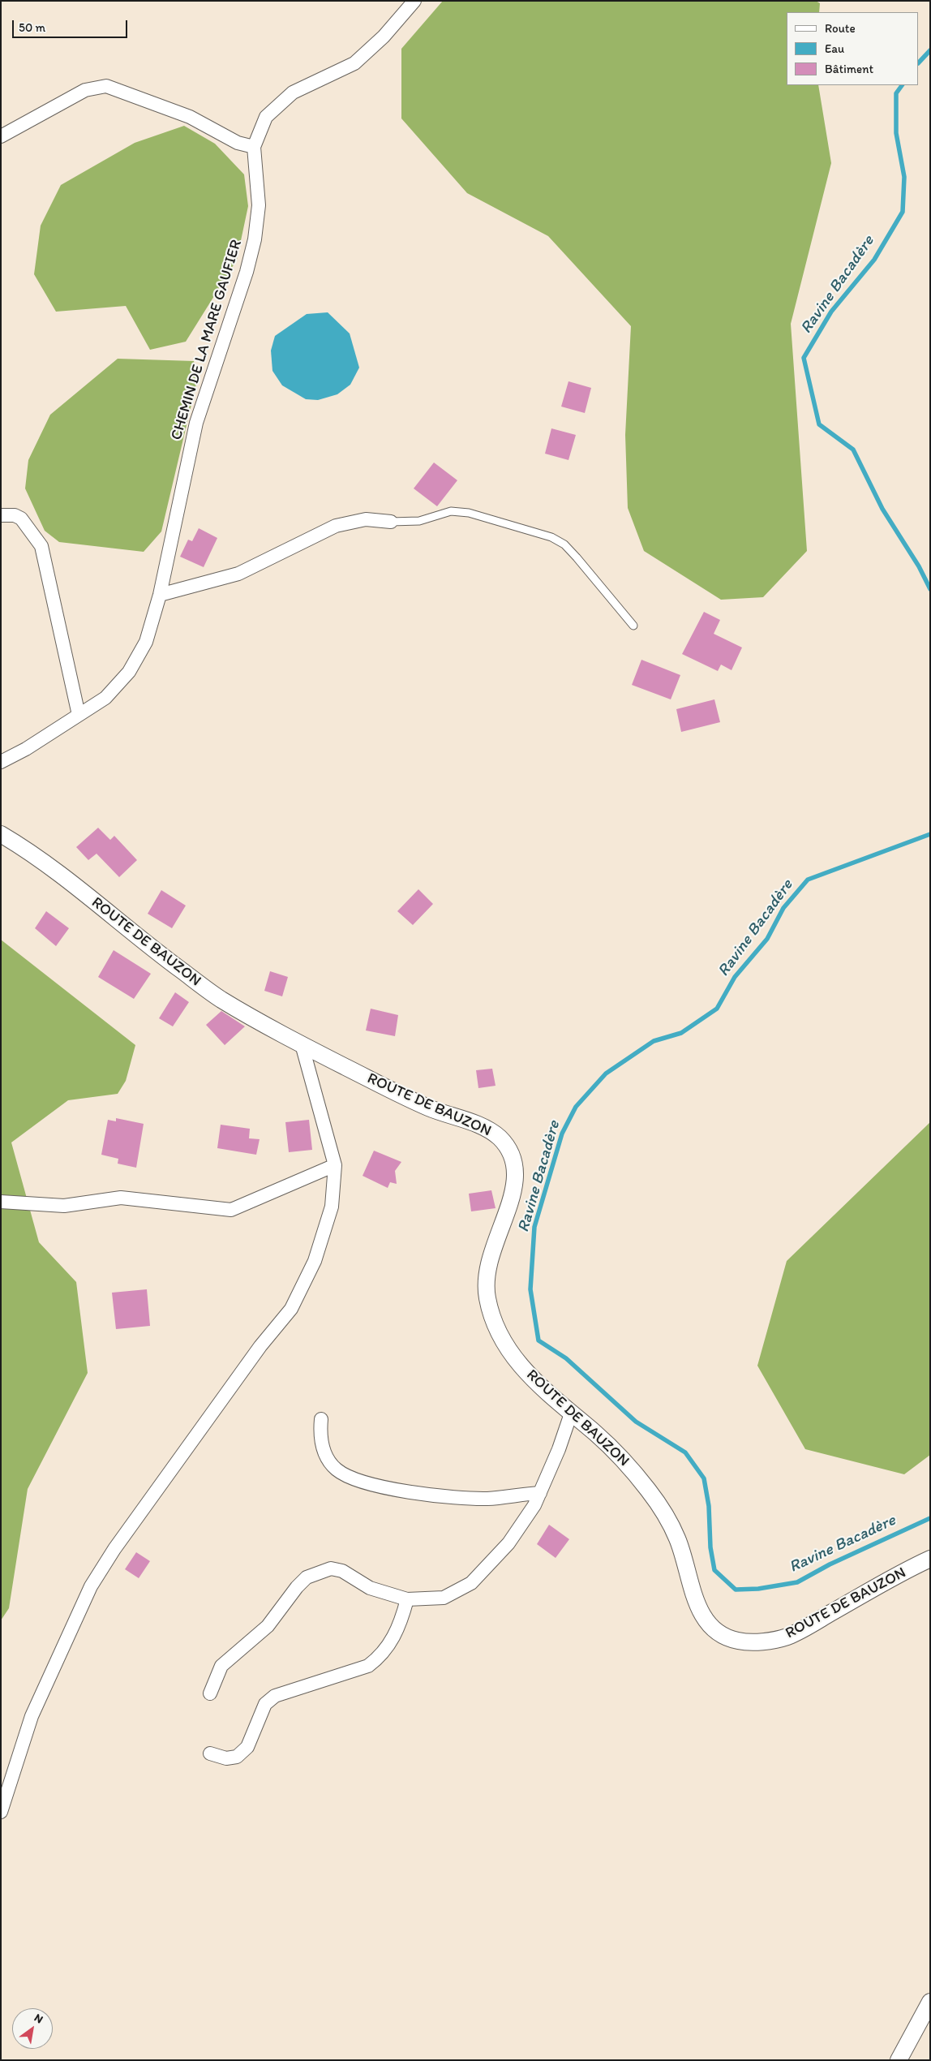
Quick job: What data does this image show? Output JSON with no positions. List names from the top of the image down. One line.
{"streets":{"street":["CHEMIN DE LA MARE GAUFIER","ROUTE DE BAUZON"]},"water":["Ravine Bacadère"],"legend":["Route","Eau","Bâtiment"],"scale_bar":"50 m","north":"top right"}
